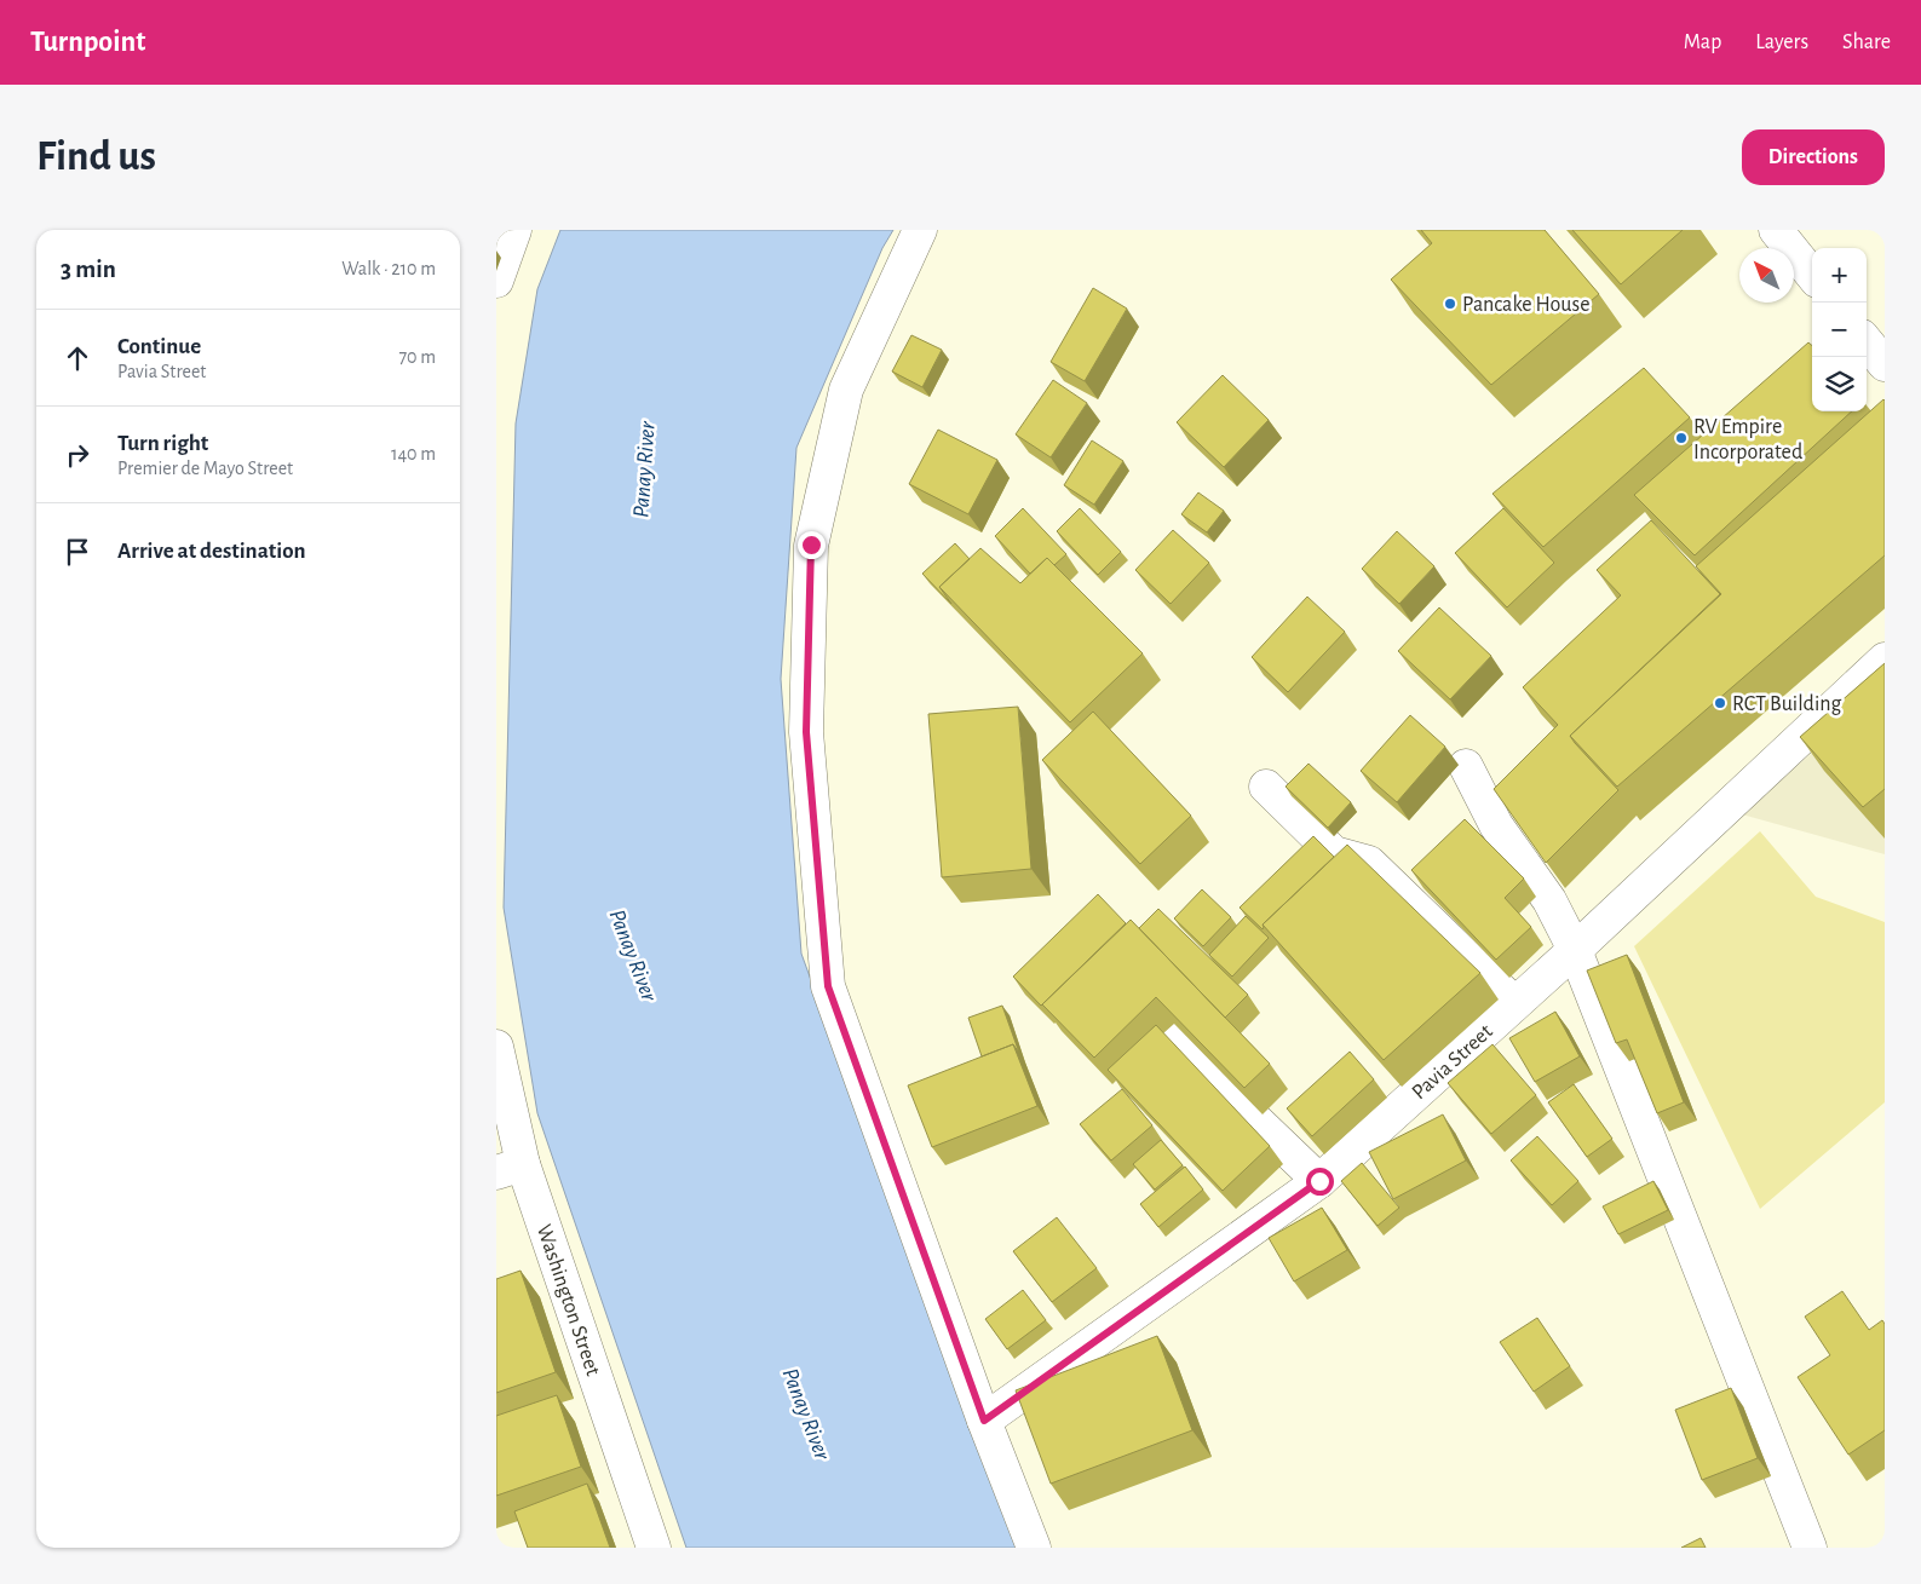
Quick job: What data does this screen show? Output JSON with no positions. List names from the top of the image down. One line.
{"streets":{"main road":["Pavia Street","Washington Street"]},"water":["Panay River"],"places":["Pancake House","RV Empire Incorporated","RCT Building"],"north":"top left","page":{"header":"Turnpoint","nav":["Map","Layers","Share"],"buttons":"Directions","title":"Find us","heading":["3 min","Walk · 210 m"],"map_buttons":["+","−"],"list":[["Continue","Pavia Street","70 m"],["Turn right","Premier de Mayo Street","140 m"],"Arrive at destination"]}}
